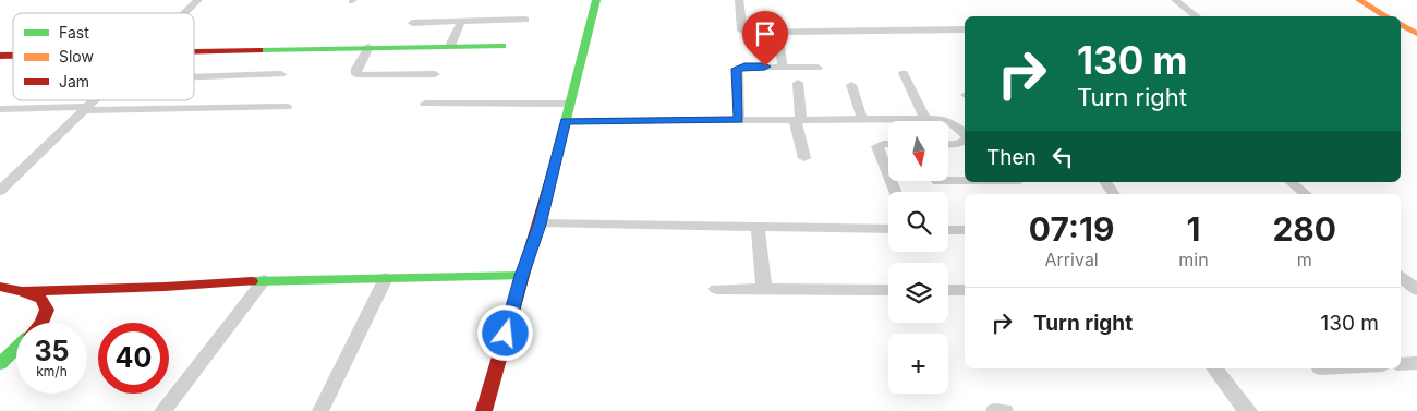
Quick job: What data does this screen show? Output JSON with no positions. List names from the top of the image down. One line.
{"legend":["Fast","Slow","Jam"],"north":"bottom","page":{"turn":["130 m","Turn right"],"map_buttons":"+","then":"Then","eta":["07:19","Arrival","1","min","280","m"],"list":[{"name":"Turn right","value":"130 m"}],"speed":"35 km/h","limit":"40"}}
